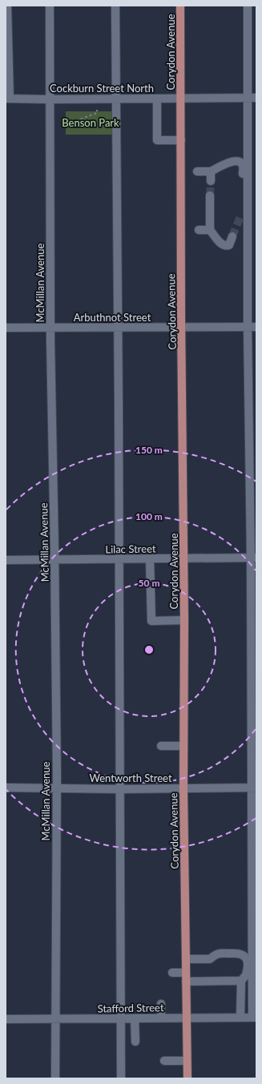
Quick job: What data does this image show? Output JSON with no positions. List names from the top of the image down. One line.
{"streets":{"main road":["Corydon Avenue"],"street":["Cockburn Street North","McMillan Avenue","Arbuthnot Street","Lilac Street","Wentworth Street","Stafford Street"]},"crossings":[["Corydon Avenue","Cockburn Street North"],["Corydon Avenue","Arbuthnot Street"],["Corydon Avenue","Lilac Street"],["Corydon Avenue","Wentworth Street"],["Corydon Avenue","Stafford Street"],["Cockburn Street North","McMillan Avenue"],["McMillan Avenue","Arbuthnot Street"],["McMillan Avenue","Lilac Street"],["McMillan Avenue","Wentworth Street"],["McMillan Avenue","Stafford Street"]],"parks":["Benson Park"],"rings":["150 m","100 m","50 m"]}
